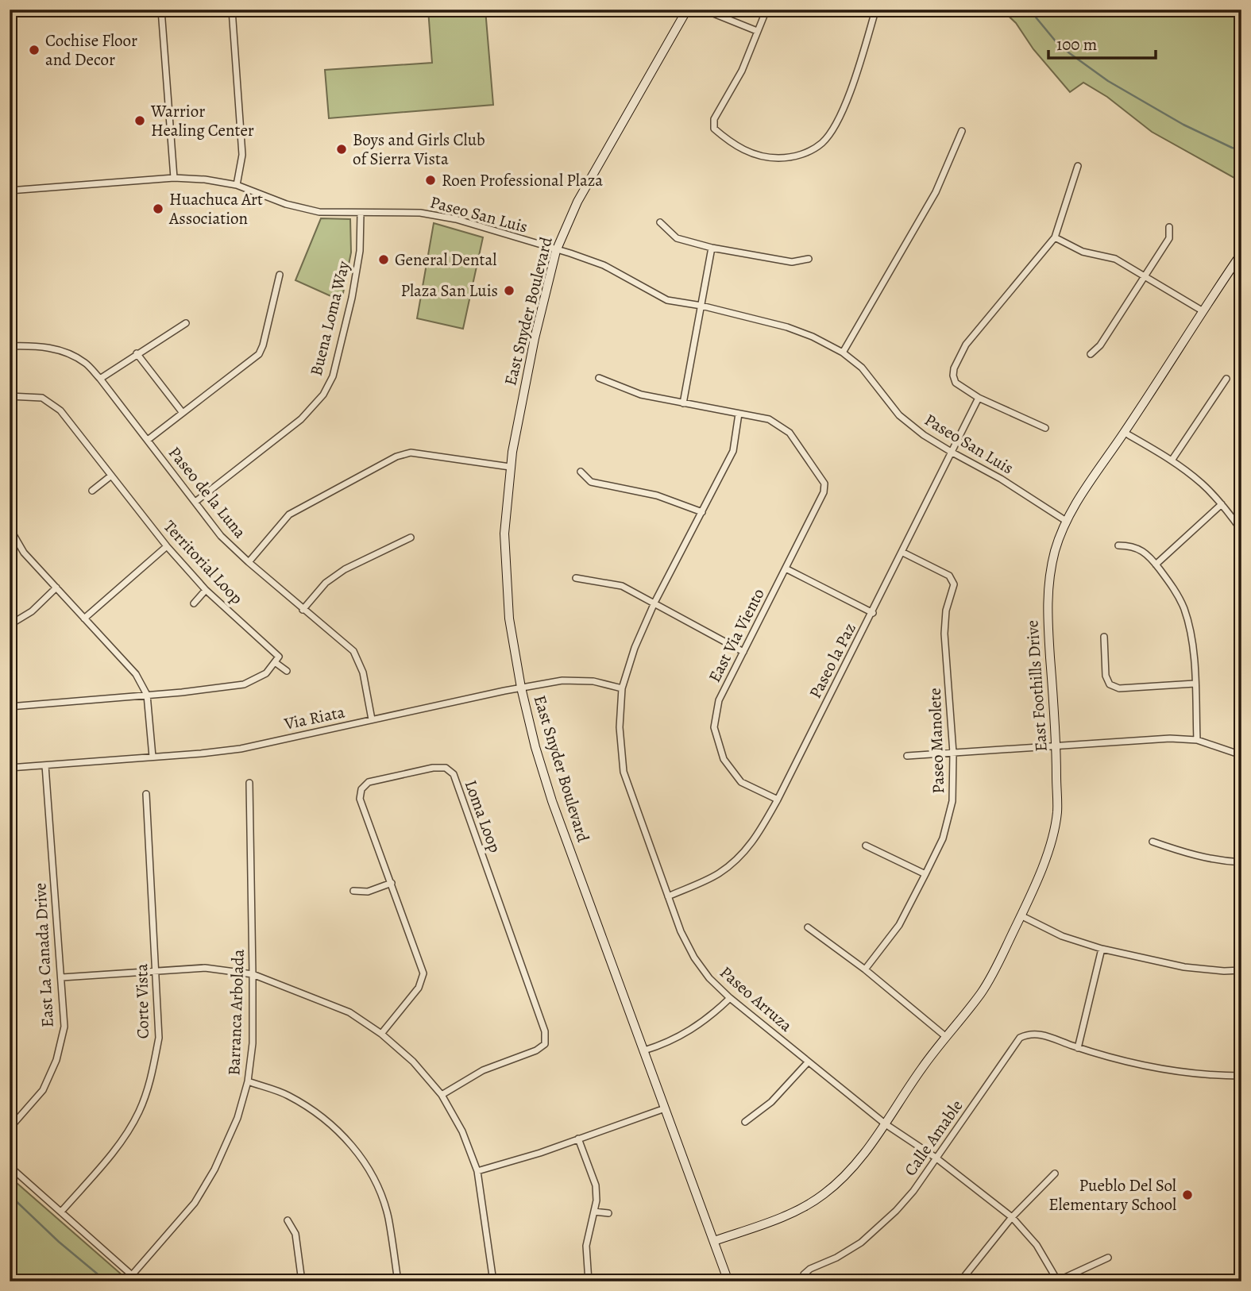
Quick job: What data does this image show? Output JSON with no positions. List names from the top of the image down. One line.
{"streets":{"street":["Paseo San Luis","East Snyder Boulevard","Buena Loma Way","Paseo de la Luna","Territorial Loop","East Via Viento","Paseo la Paz","East Foothills Drive","Via Riata","Paseo Manolete","Loma Loop","East La Canada Drive","Paseo Arruza","Corte Vista","Barranca Arbolada","Calle Amable"]},"crossings":[["Paseo San Luis","East Snyder Boulevard"],["Paseo San Luis","Buena Loma Way"],["Paseo San Luis","Paseo la Paz"],["Paseo San Luis","East Foothills Drive"],["East Snyder Boulevard","East Foothills Drive"],["East Snyder Boulevard","Via Riata"],["Buena Loma Way","Paseo de la Luna"],["Paseo de la Luna","Via Riata"],["East Via Viento","Paseo la Paz"],["East Via Viento","Paseo Arruza"],["Paseo la Paz","Paseo Manolete"],["Paseo la Paz","Paseo Arruza"],["East Foothills Drive","Paseo Arruza"],["Via Riata","East La Canada Drive"],["Via Riata","Paseo Arruza"],["Paseo Arruza","Calle Amable"]],"places":["Cochise Floor and Decor","Warrior Healing Center","Boys and Girls Club of Sierra Vista","Roen Professional Plaza","Huachuca Art Association","General Dental","Plaza San Luis","Pueblo Del Sol Elementary School"],"scale_bar":"100 m"}
